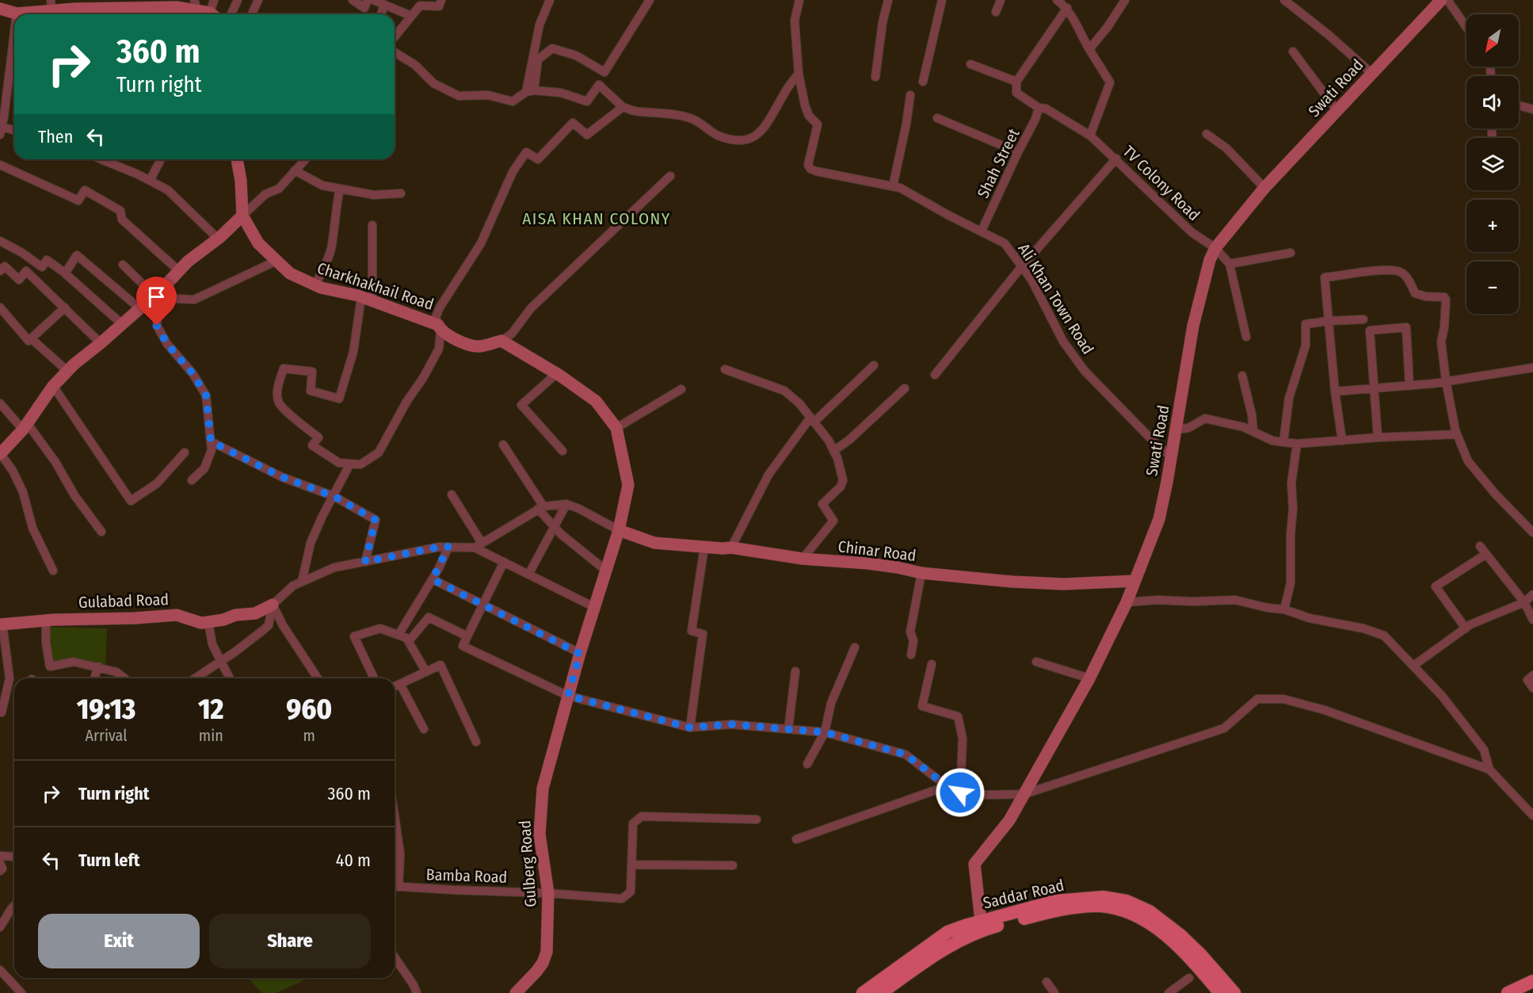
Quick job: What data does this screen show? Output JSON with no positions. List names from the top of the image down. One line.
{"streets":{"main road":["Saddar Road"],"street":["Swati Road","Shah Street","TV Colony Road","Charkhakhail Road","Ali Khan Town Road","Chinar Road","Gulabad Road","Gulberg Road","Bamba Road"]},"crossings":[["Swati Road","TV Colony Road"],["Swati Road","Ali Khan Town Road"],["Swati Road","Chinar Road"],["Swati Road","Saddar Road"],["Shah Street","TV Colony Road"],["Shah Street","Ali Khan Town Road"],["Chinar Road","Gulberg Road"],["Gulberg Road","Bamba Road"]],"districts":["AISA KHAN COLONY"],"north":"bottom left","page":{"map_buttons":["+","−"],"turn":["360 m","Turn right"],"then":"Then","eta":["19:13","Arrival","12","min","960","m"],"list":[{"name":"Turn right","value":"360 m"},{"name":"Turn left","value":"40 m"}],"buttons":["Exit","Share"]}}
